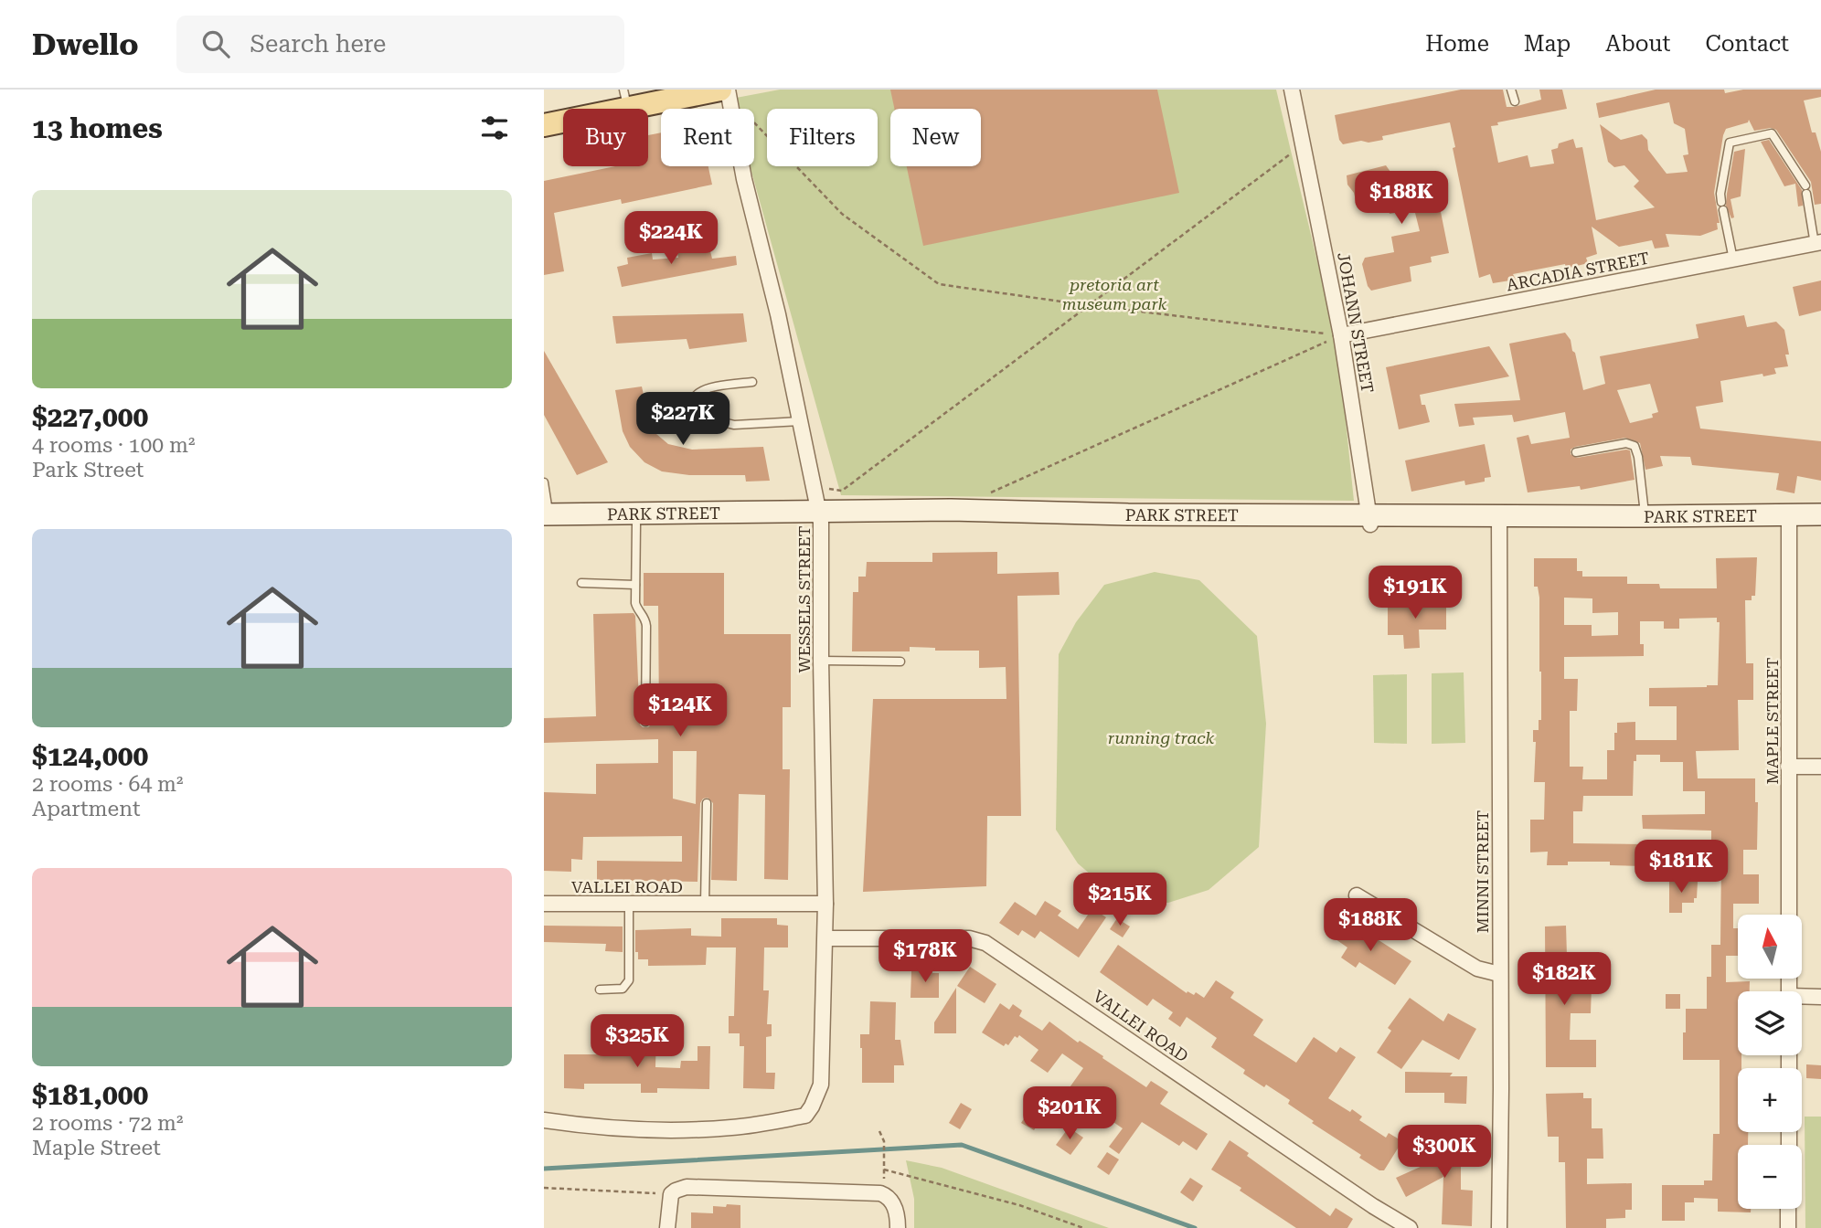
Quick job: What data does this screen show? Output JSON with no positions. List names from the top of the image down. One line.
{"streets":{"street":["ARCADIA STREET","JOHANN STREET","PARK STREET","WESSELS STREET","MAPLE STREET","MINNI STREET","VALLEI ROAD"]},"crossings":[["ARCADIA STREET","JOHANN STREET"],["JOHANN STREET","PARK STREET"],["PARK STREET","WESSELS STREET"],["PARK STREET","MAPLE STREET"],["PARK STREET","MINNI STREET"],["WESSELS STREET","VALLEI ROAD"]],"parks":["pretoria art museum park","running track"],"north":"top","page":{"header":"Dwello","search":"Search here","nav":["Home","Map","About","Contact"],"heading":"13 homes","chip":["Buy","Rent","Filters","New"],"list":[{"name":"$227,000","note":"4 rooms · 100 m² · Park Street"},{"name":"$124,000","note":"2 rooms · 64 m² · Apartment"},{"name":"$181,000","note":"2 rooms · 72 m² · Maple Street"}],"price":["$188K","$224K","$227K","$191K","$124K","$181K","$215K","$188K","$178K","$182K","$325K","$201K","$300K"],"map_buttons":["+","−"]}}
